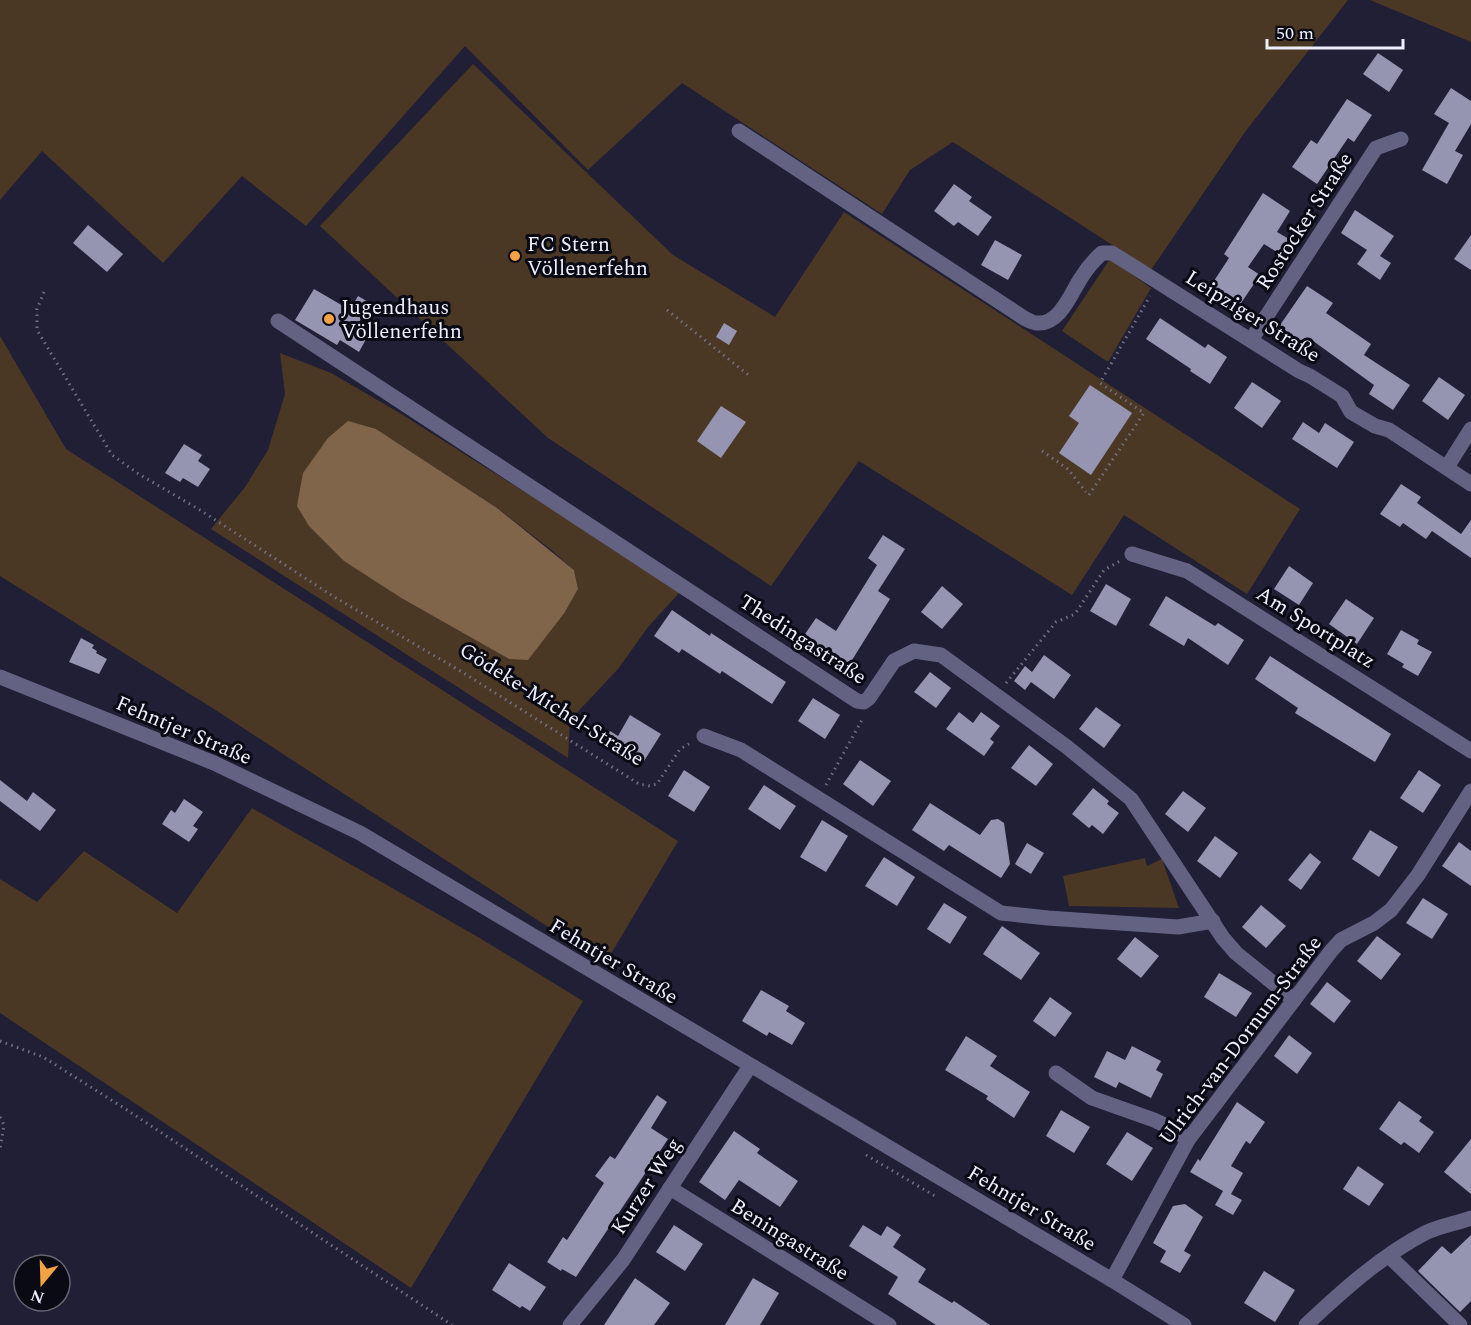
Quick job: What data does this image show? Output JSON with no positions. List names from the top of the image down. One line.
{"streets":{"street":["Rostocker Straße","Leipziger Straße","Am Sportplatz","Thedingastraße","Fehntjer Straße","Ulrich-van-Dornum-Straße","Kurzer Weg","Beningastraße"],"path":["Gödeke-Michel-Straße"]},"crossings":[["Rostocker Straße","Leipziger Straße"],["Thedingastraße","Ulrich-van-Dornum-Straße"],["Fehntjer Straße","Ulrich-van-Dornum-Straße"],["Fehntjer Straße","Kurzer Weg"],["Kurzer Weg","Beningastraße"]],"places":["FC Stern Völlenerfehn","Jugendhaus Völlenerfehn"],"scale_bar":"50 m","north":"bottom"}
